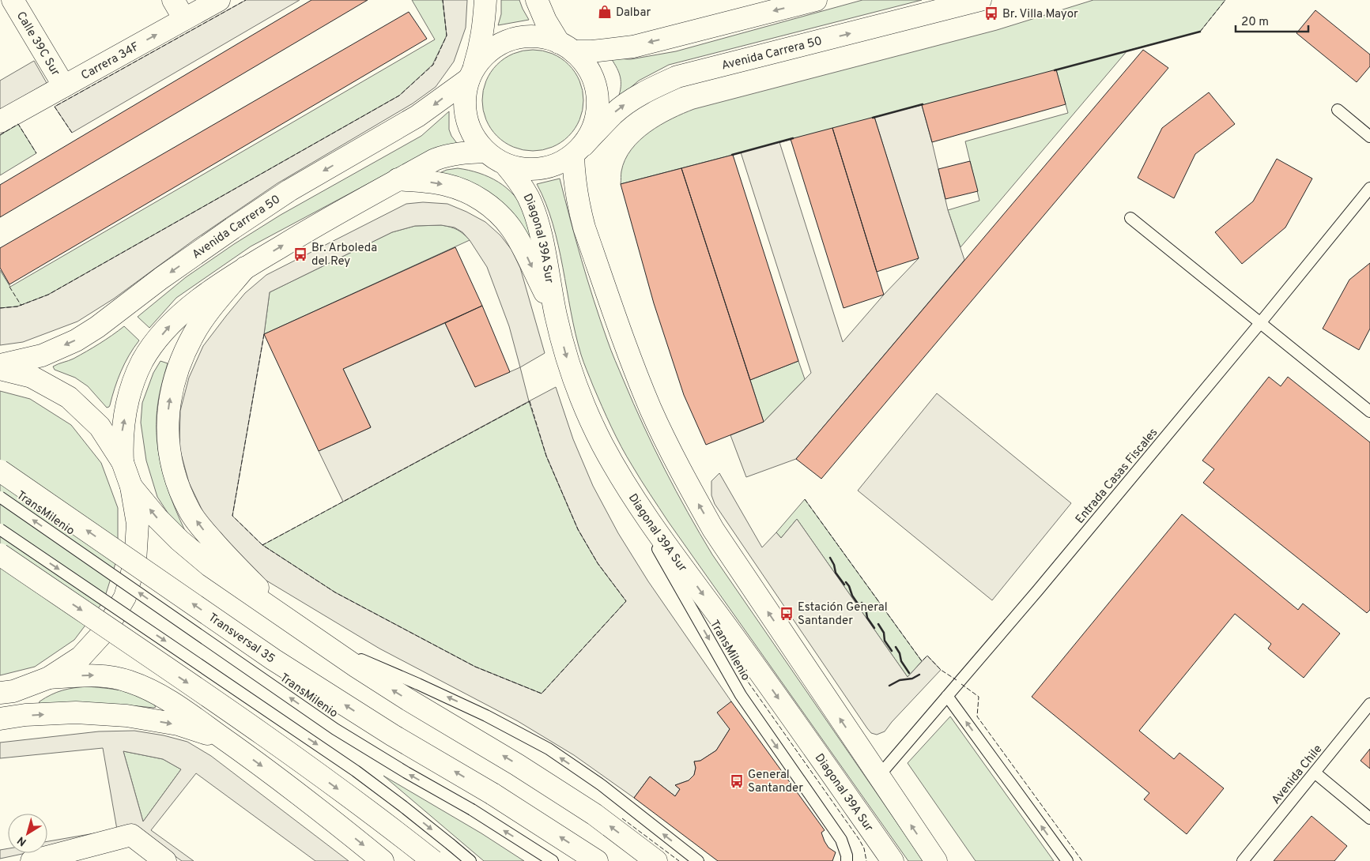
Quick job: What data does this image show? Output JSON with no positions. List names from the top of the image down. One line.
{"streets":{"main road":["Calle 39C Sur","Avenida Carrera 50","Carrera 34F","Diagonal 39A Sur","Transversal 35"],"lane":["Entrada Casas Fiscales","TransMilenio","Avenida Chile"]},"crossings":[["Calle 39C Sur","Carrera 34F"],["Avenida Carrera 50","Diagonal 39A Sur"],["Diagonal 39A Sur","TransMilenio"]],"one_way":["Carrera 34F"],"places":{"shop":["Dalbar"],"bus stop":["Br. Villa Mayor","Br. Arboleda del Rey","Estación General Santander","General Santander"]},"scale_bar":"20 m","north":"bottom left"}
